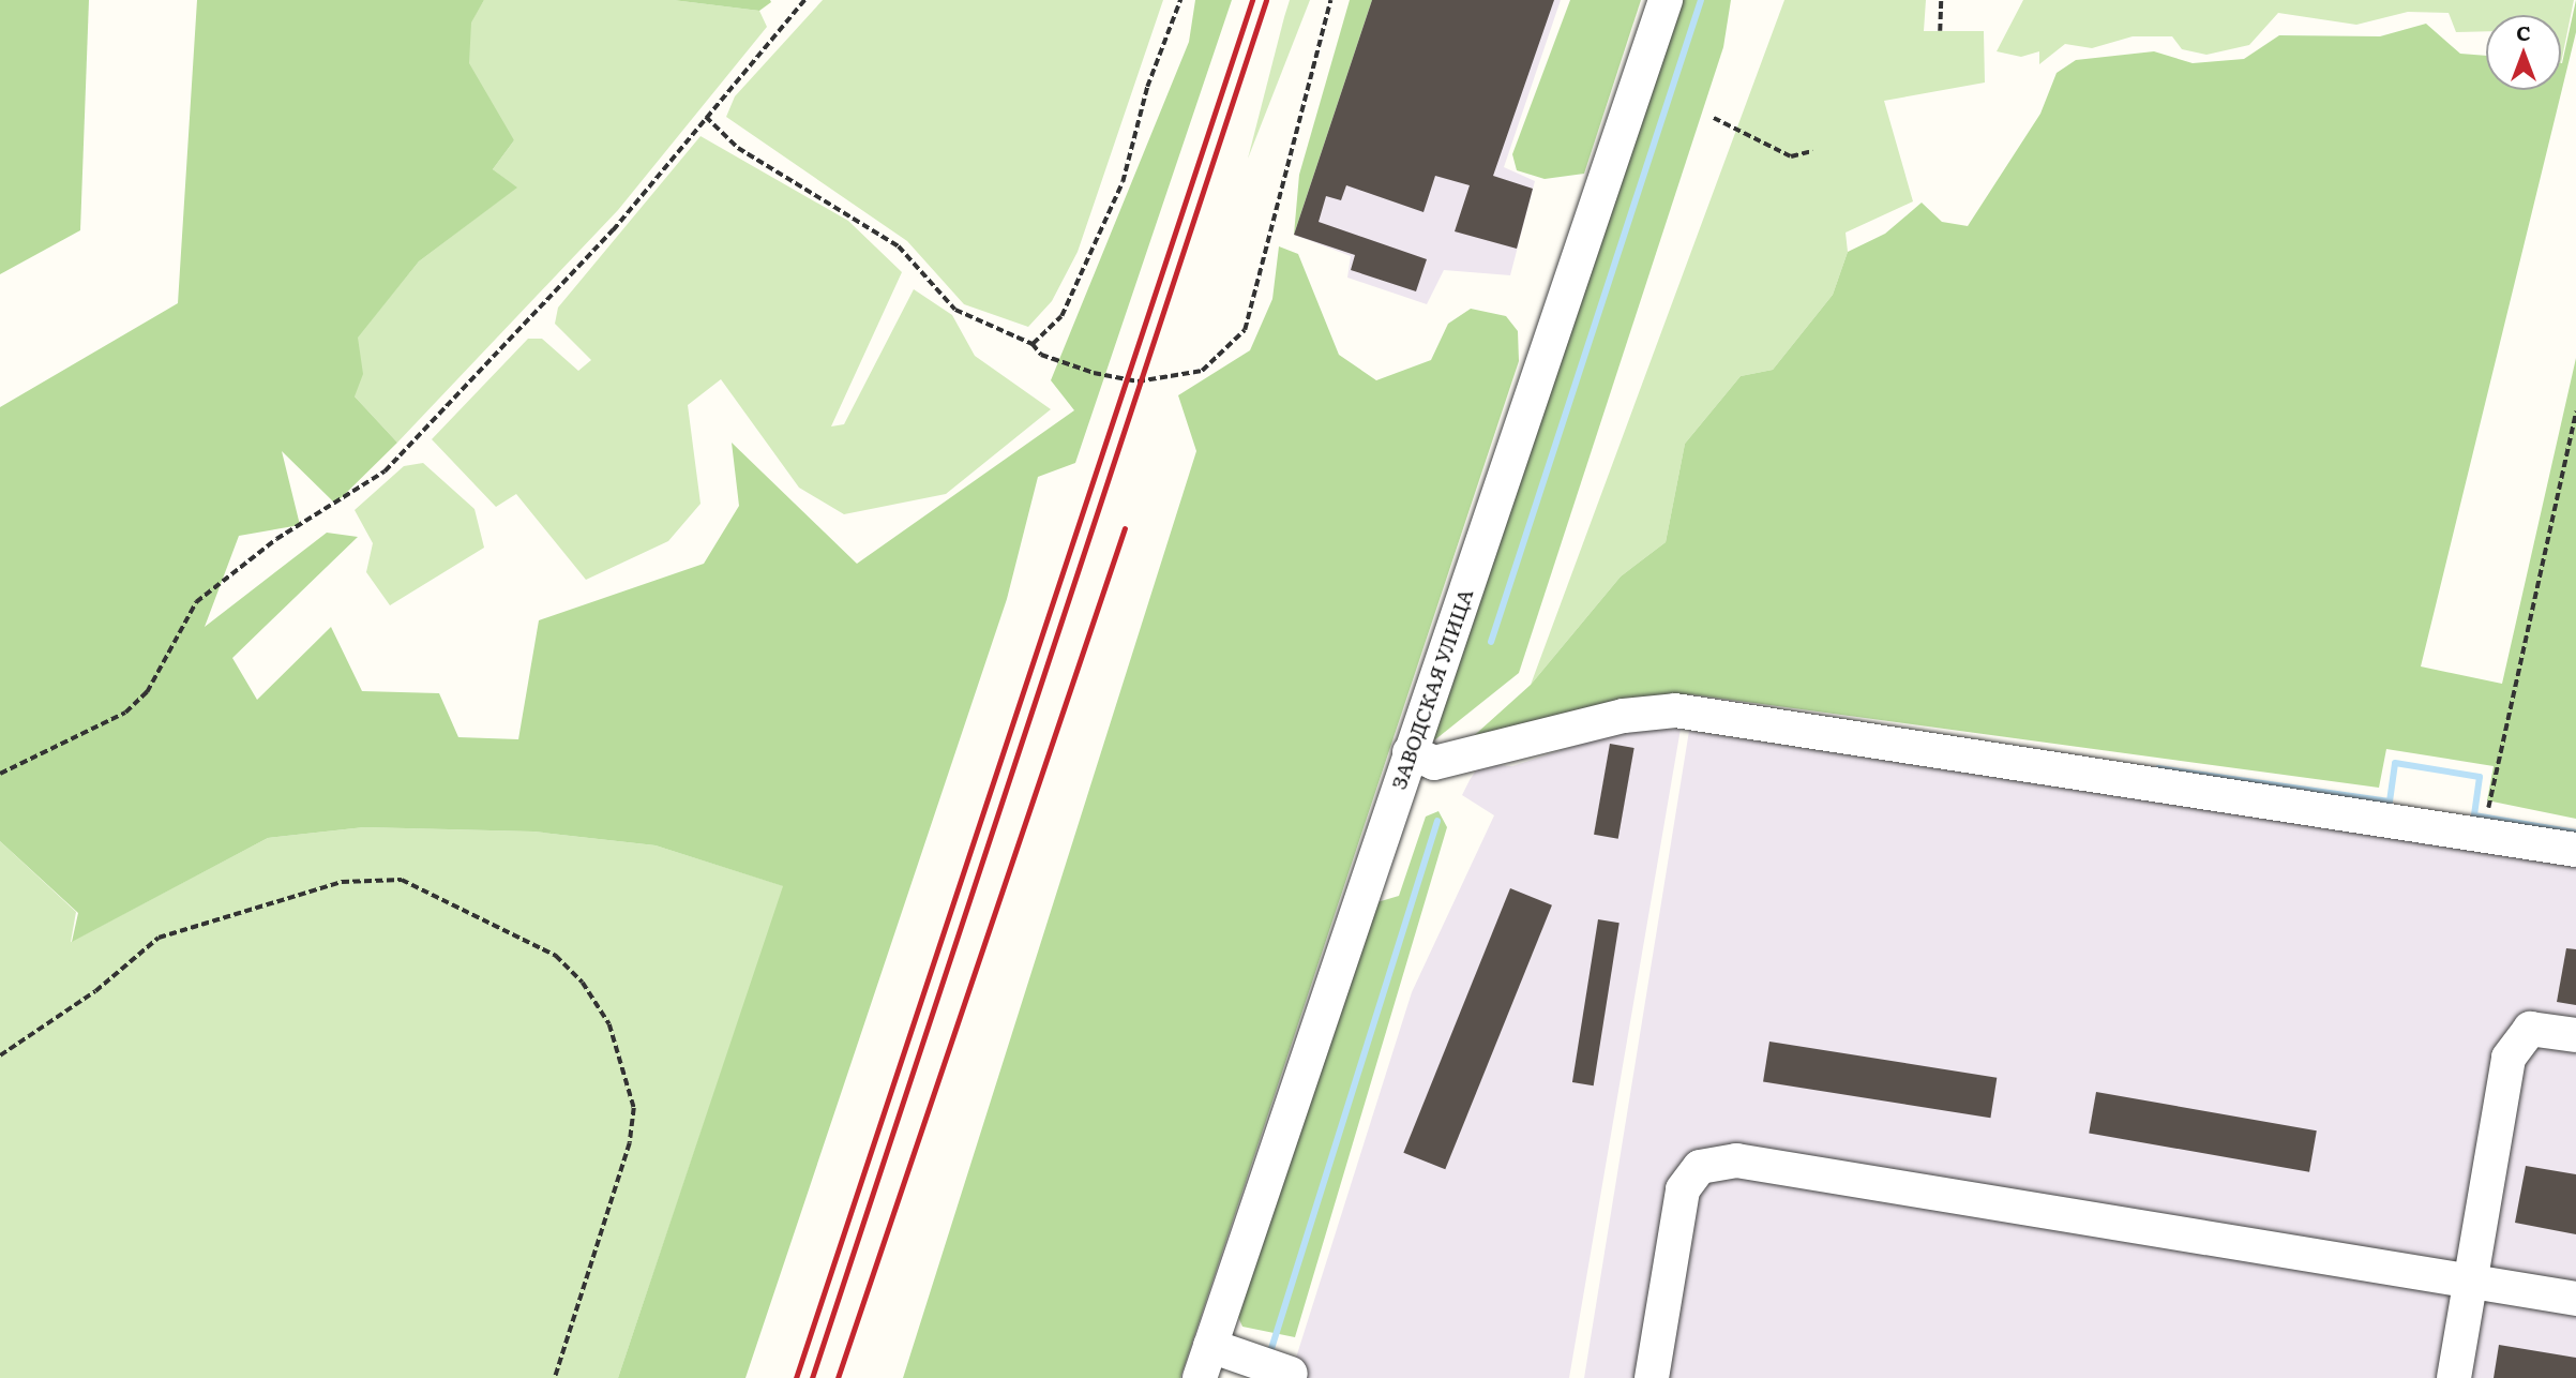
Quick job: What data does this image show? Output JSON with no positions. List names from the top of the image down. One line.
{"streets":{"street":["ЗАВОДСКАЯ УЛИЦА"]},"north":"top"}
